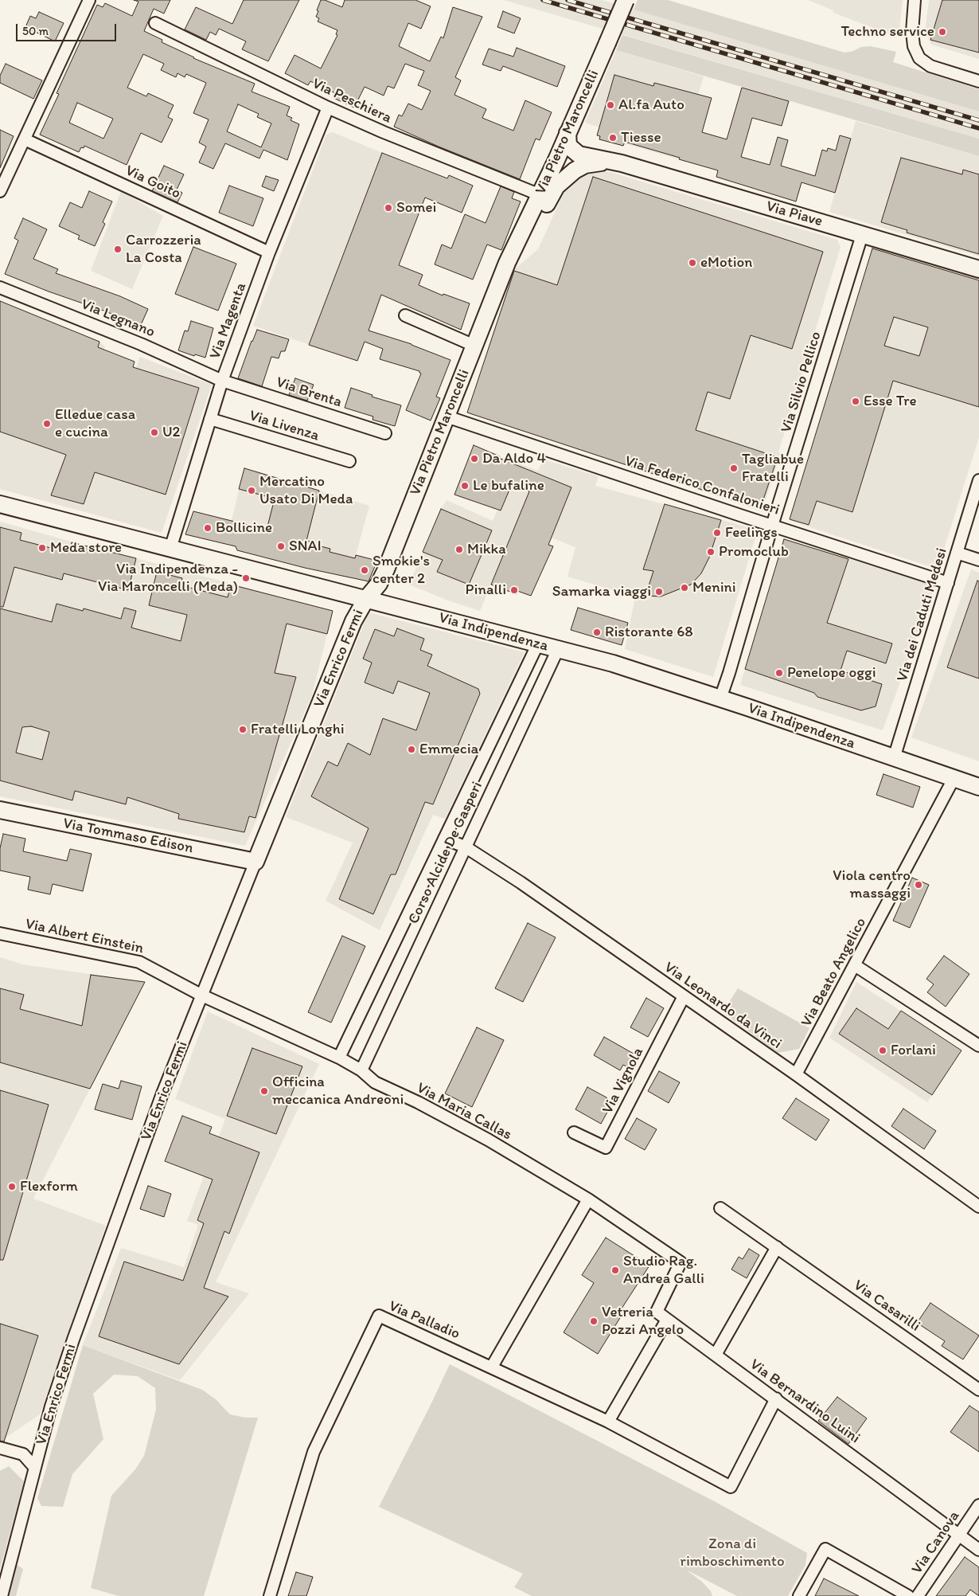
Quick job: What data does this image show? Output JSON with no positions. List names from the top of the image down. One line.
{"streets":{"street":["Via Peschiera","Via Pietro Maroncelli","Via Goito","Via Piave","Via Legnano","Via Magenta","Via Silvio Pellico","Via Brenta","Via Livenza","Via Federico Confalonieri","Via dei Caduti Medesi","Via Indipendenza","Via Enrico Fermi","Via Tommaso Edison","Corso Alcide De Gasperi","Via Albert Einstein","Via Beato Angelico","Via Leonardo da Vinci","Via Vignola","Via Maria Callas","Via Casarilli","Via Palladio","Via Bernardino Luini","Via Canova"]},"crossings":[["Via Peschiera","Via Pietro Maroncelli"],["Via Peschiera","Via Magenta"],["Via Pietro Maroncelli","Via Piave"],["Via Pietro Maroncelli","Via Federico Confalonieri"],["Via Pietro Maroncelli","Via Indipendenza"],["Via Pietro Maroncelli","Via Enrico Fermi"],["Via Goito","Via Magenta"],["Via Piave","Via Silvio Pellico"],["Via Legnano","Via Magenta"],["Via Legnano","Via Brenta"],["Via Magenta","Via Brenta"],["Via Magenta","Via Livenza"],["Via Magenta","Via Indipendenza"],["Via Silvio Pellico","Via Federico Confalonieri"],["Via Silvio Pellico","Via Indipendenza"],["Via Federico Confalonieri","Via dei Caduti Medesi"],["Via dei Caduti Medesi","Via Indipendenza"],["Via Indipendenza","Via Enrico Fermi"],["Via Indipendenza","Corso Alcide De Gasperi"],["Via Indipendenza","Via Beato Angelico"],["Via Enrico Fermi","Via Tommaso Edison"],["Via Enrico Fermi","Via Albert Einstein"],["Via Enrico Fermi","Via Maria Callas"],["Corso Alcide De Gasperi","Via Leonardo da Vinci"],["Corso Alcide De Gasperi","Via Maria Callas"],["Via Albert Einstein","Via Maria Callas"],["Via Beato Angelico","Via Leonardo da Vinci"],["Via Leonardo da Vinci","Via Vignola"],["Via Maria Callas","Via Bernardino Luini"],["Via Bernardino Luini","Via Canova"]],"parks":["Zona di rimboschimento"],"places":["Techno service","Al.fa Auto","Tiesse","Somei","Carrozzeria La Costa","eMotion","Esse Tre","Elledue casa e cucina","U2","Da Aldo 4","Tagliabue Fratelli","Le bufaline","Mercatino Usato Di Meda","Bollicine","Feelings","SNAI","Meda store","Mikka","Promoclub","Smokie's center 2","Via Indipendenza - Via Maroncelli (Meda)","Menini","Pinalli","Samarka viaggi","Ristorante 68","Penelope oggi","Fratelli Longhi","Emmecia","Viola centro massaggi","Forlani","Officina meccanica Andreoni","Flexform","Studio Rag. Andrea Galli","Vetreria Pozzi Angelo"],"scale_bar":"50 m"}
